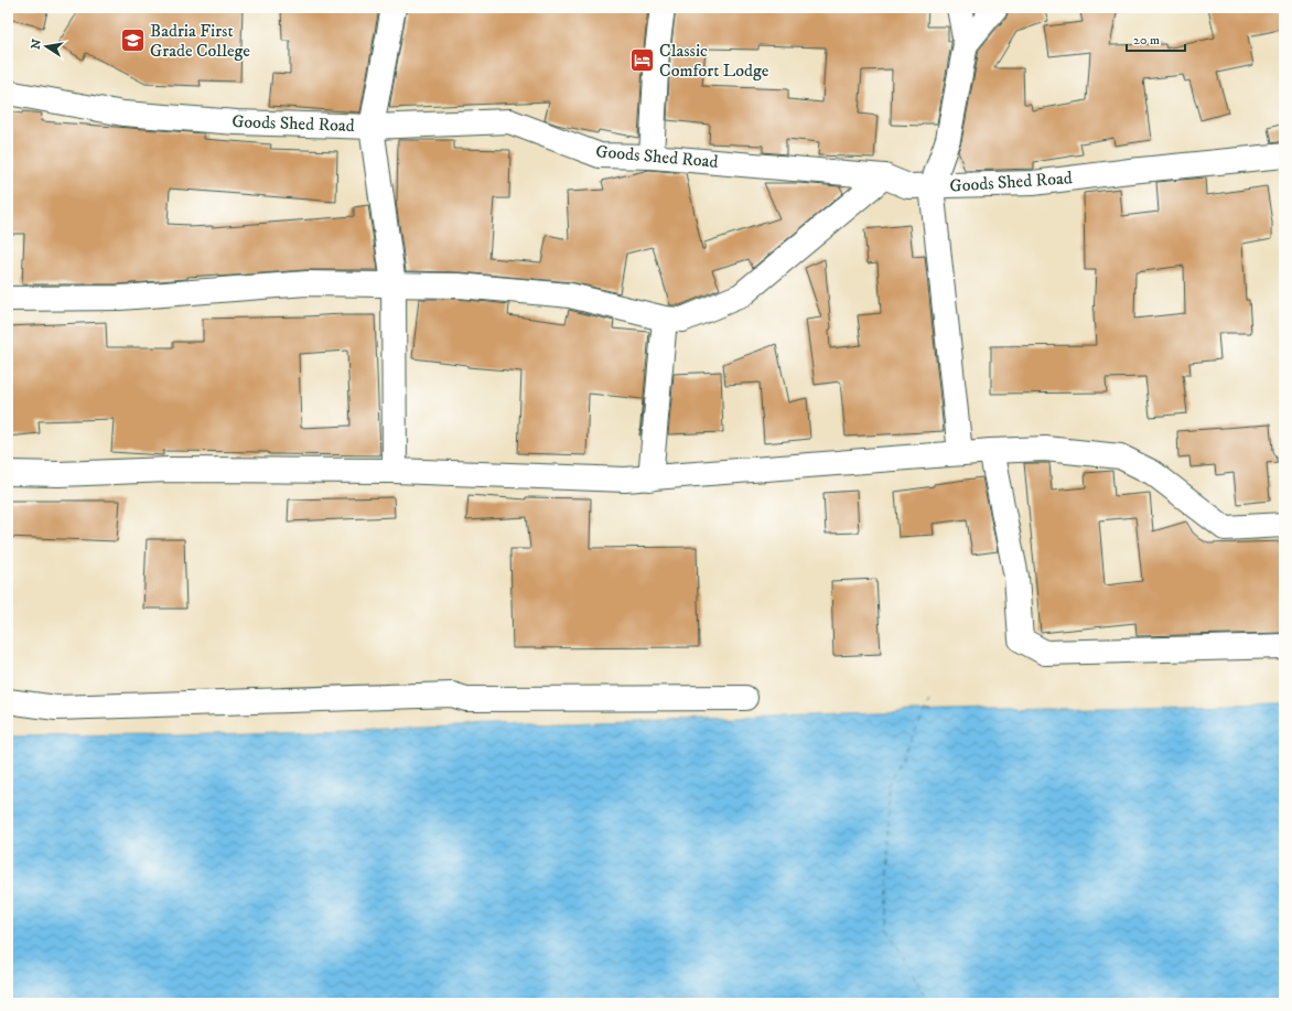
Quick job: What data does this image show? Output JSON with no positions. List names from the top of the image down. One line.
{"streets":{"street":["Goods Shed Road"]},"places":{"school or university":["Badria First Grade College"],"hotel":["Classic Comfort Lodge"]},"scale_bar":"20 m","north":"left"}
